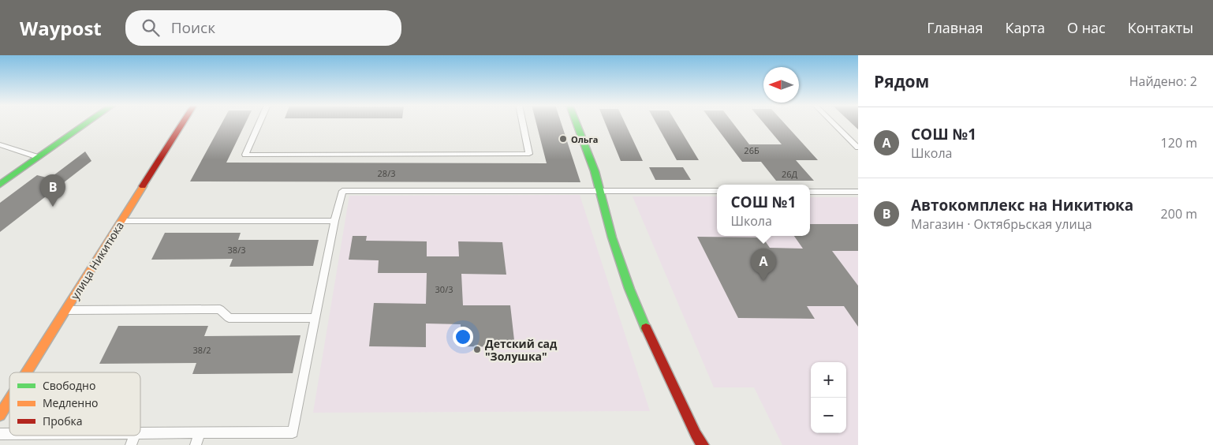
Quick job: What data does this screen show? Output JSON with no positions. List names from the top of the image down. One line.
{"streets":{"street":["улица Никитюка"]},"places":["Ольга","Детский сад \"Золушка\""],"house_numbers":["26Б","28/3","26Д","38/3","30/3","38/2"],"legend":["Свободно","Медленно","Пробка"],"north":"left","page":{"header":"Waypost","search":"Поиск","nav":["Главная","Карта","О нас","Контакты"],"heading":["Рядом","Найдено: 2"],"list":[{"mark":"A","name":"СОШ №1","note":"Школа","value":"120 m"},{"mark":"B","name":"Автокомплекс на Никитюка","note":"Магазин · Октябрьская улица","value":"200 m"}],"pins":["B","A"],"popup":["СОШ №1","Школа"],"map_buttons":["+","−"]}}
